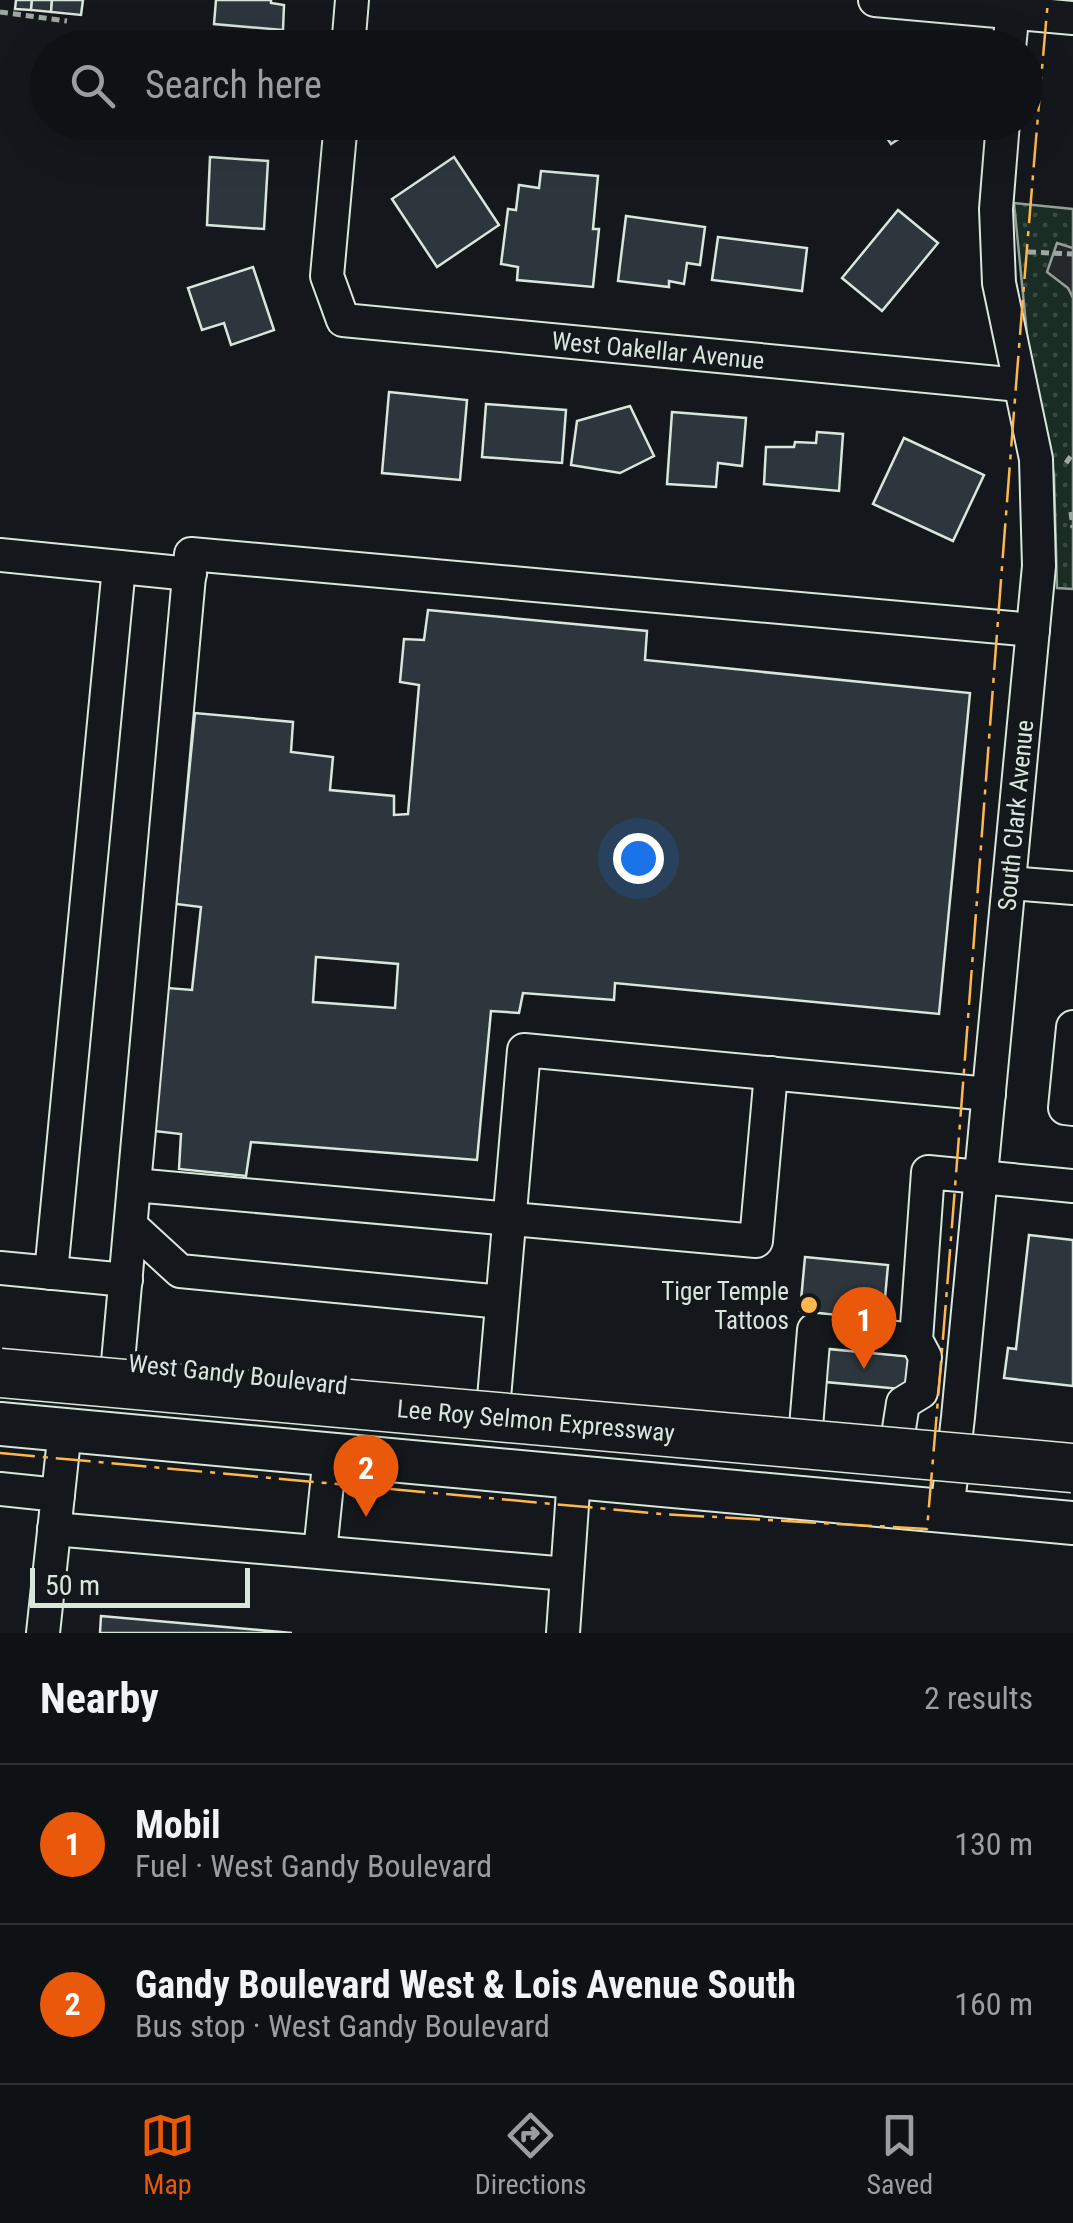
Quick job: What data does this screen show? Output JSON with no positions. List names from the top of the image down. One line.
{"streets":{"highway":["Lee Roy Selmon Expressway"],"main road":["West Gandy Boulevard"],"street":["West Oakellar Avenue","South Clark Avenue"]},"crossings":[["West Oakellar Avenue","South Clark Avenue"],["South Clark Avenue","West Gandy Boulevard"]],"places":["Tiger Temple Tattoos"],"scale_bar":"50 m","page":{"search":"Search here","pins":["1","2"],"scale":"50 m","heading":["Nearby","2 results"],"list":[{"mark":"1","name":"Mobil","note":"Fuel · West Gandy Boulevard","value":"130 m"},{"mark":"2","name":"Gandy Boulevard West & Lois Avenue South","note":"Bus stop · West Gandy Boulevard","value":"160 m"}],"nav":["Map","Directions","Saved"]}}
